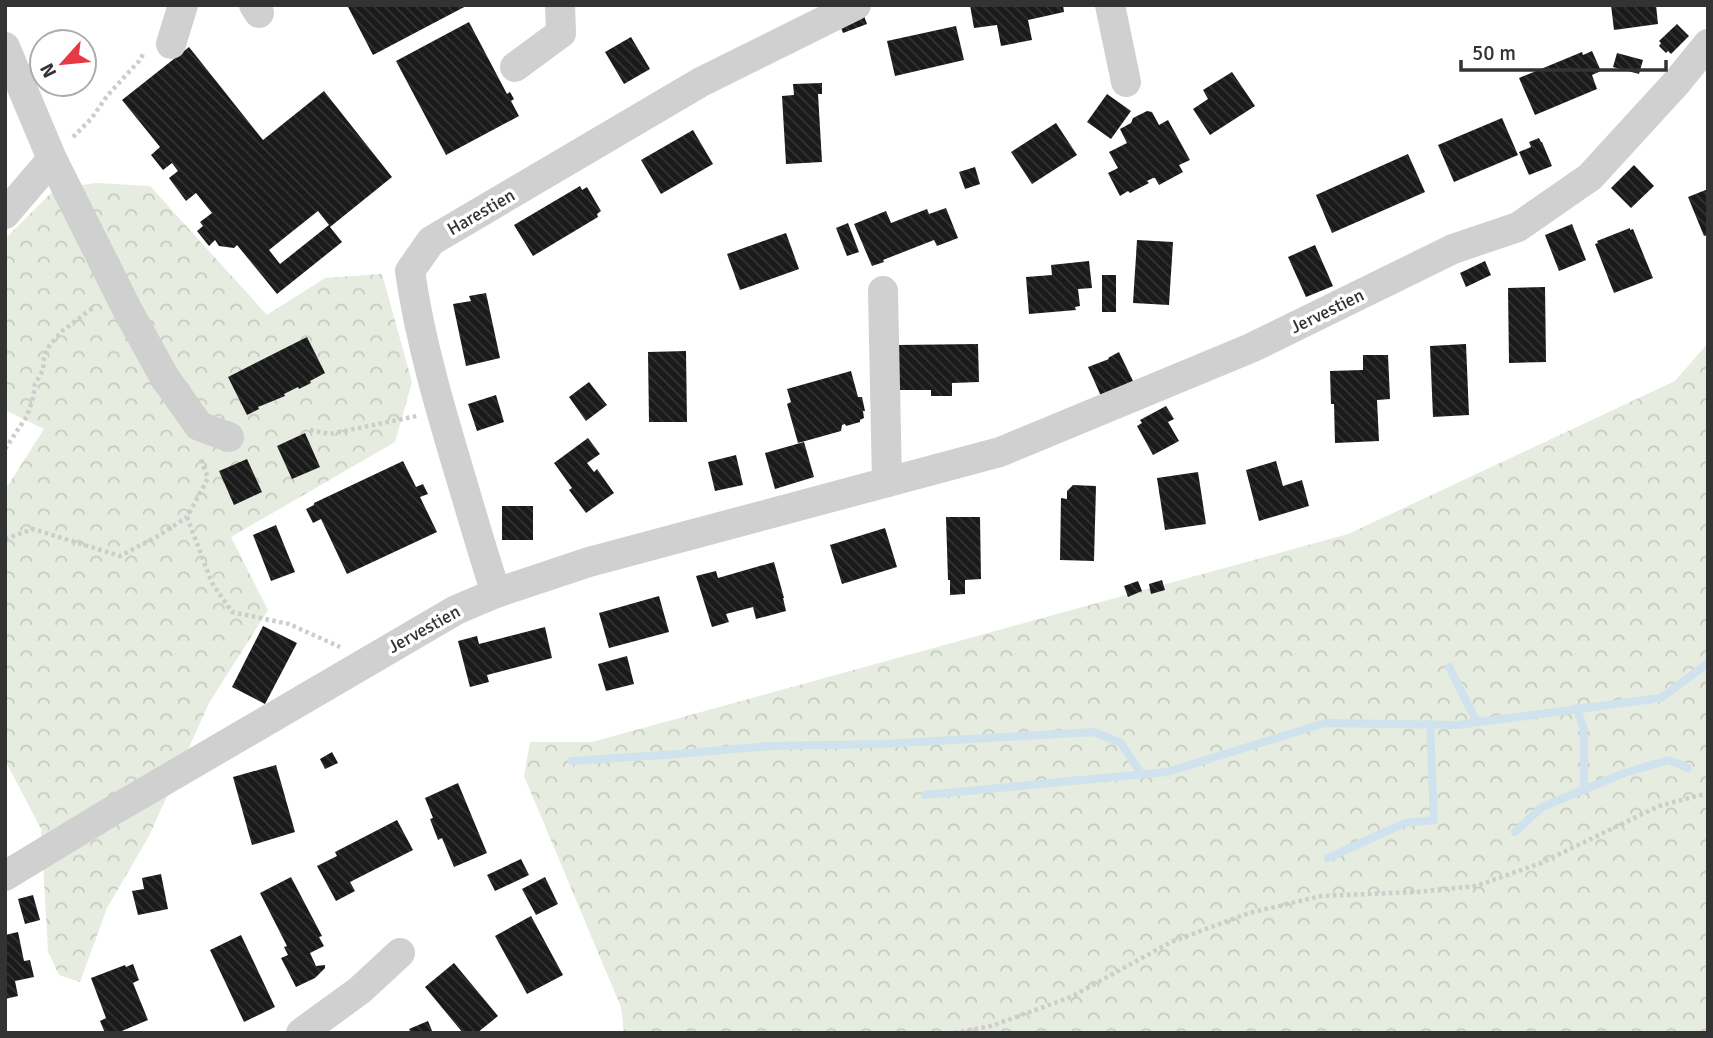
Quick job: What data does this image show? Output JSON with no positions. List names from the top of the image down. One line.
{"streets":{"street":["Harestien","Jervestien"]},"crossings":[["Harestien","Jervestien"]],"scale_bar":"50 m","north":"bottom left"}
